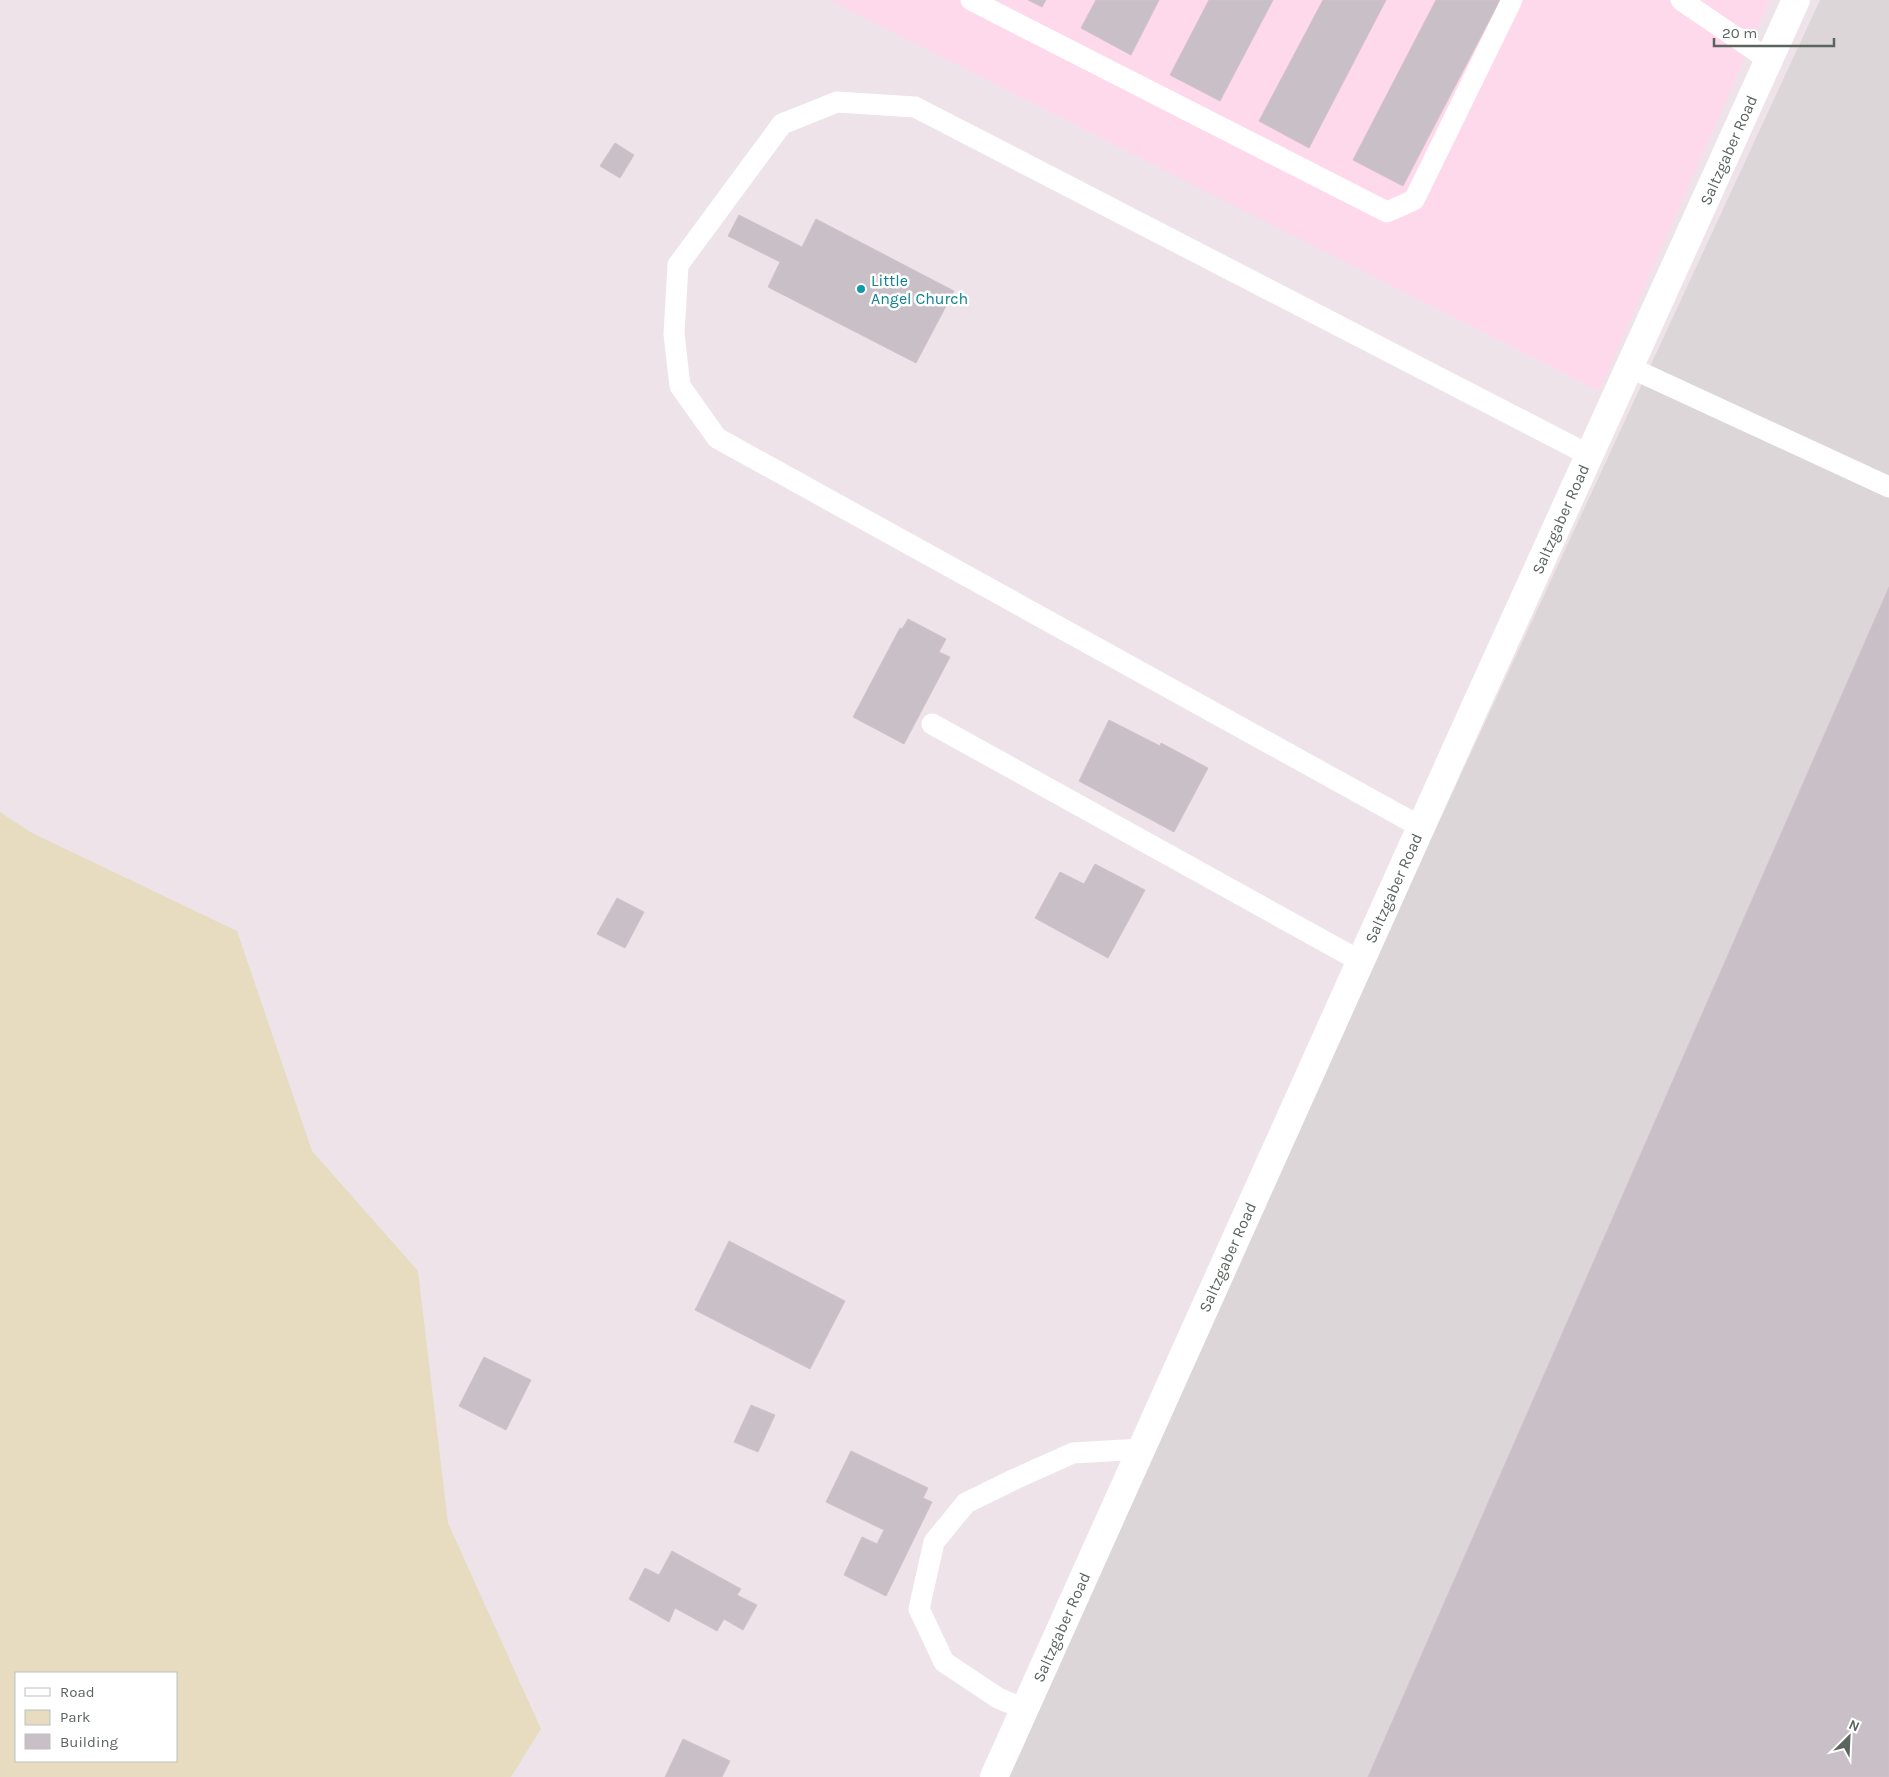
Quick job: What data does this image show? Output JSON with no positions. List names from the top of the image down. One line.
{"streets":{"street":["Saltzgaber Road"]},"places":["Little Angel Church"],"legend":["Road","Park","Building"],"scale_bar":"20 m","north":"top right"}
